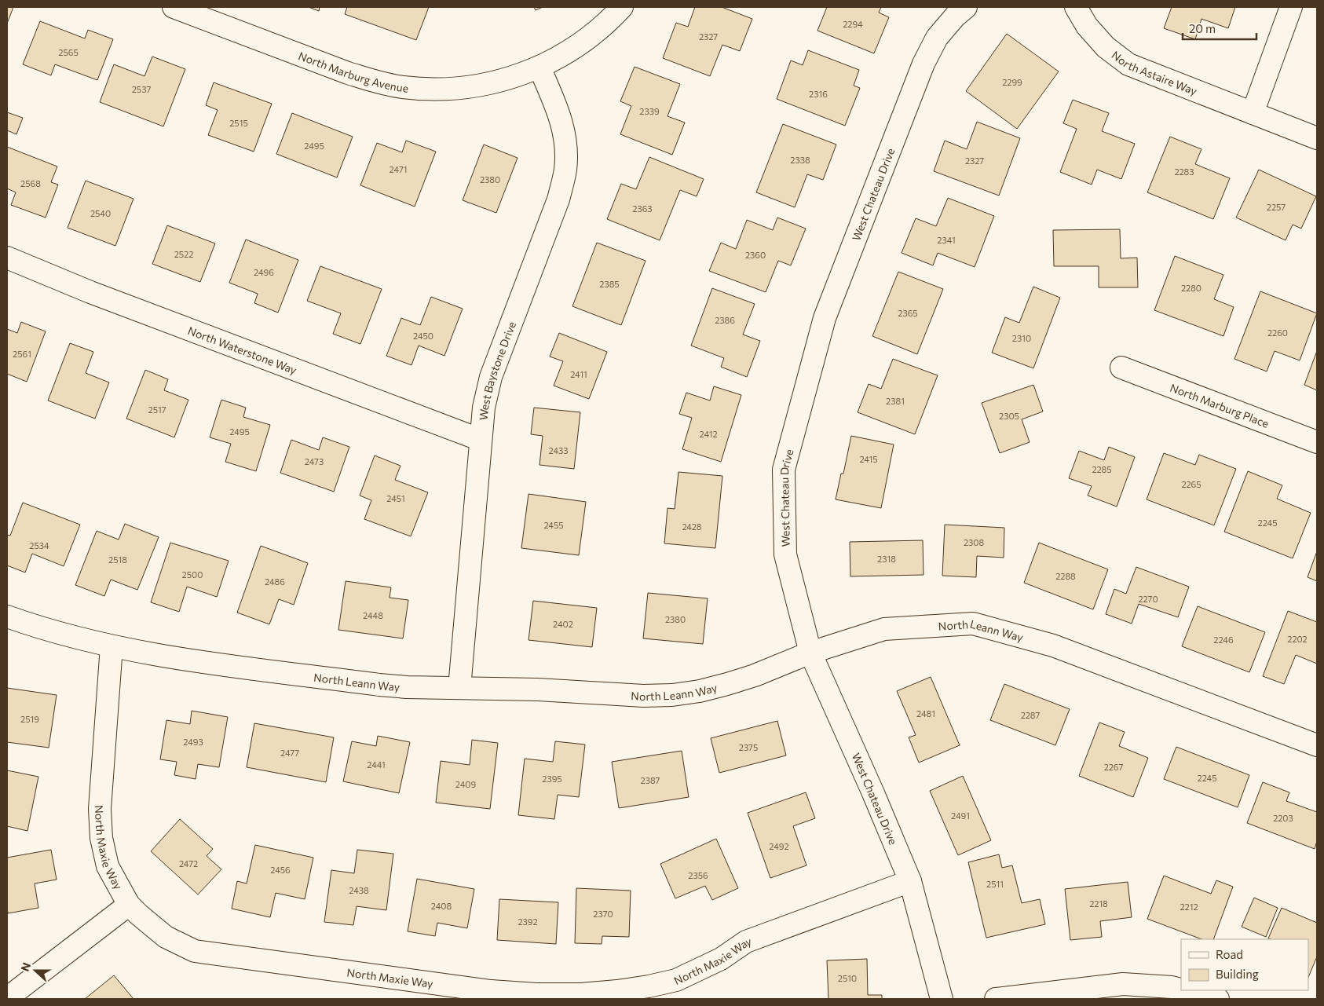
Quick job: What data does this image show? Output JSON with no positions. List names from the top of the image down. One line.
{"streets":{"street":["North Marburg Avenue","North Astaire Way","West Chateau Drive","North Waterstone Way","West Baystone Drive","North Marburg Place","North Leann Way","North Maxie Way"]},"crossings":[["North Marburg Avenue","West Baystone Drive"],["West Chateau Drive","North Leann Way"],["West Chateau Drive","North Maxie Way"],["North Waterstone Way","West Baystone Drive"],["West Baystone Drive","North Leann Way"],["North Leann Way","North Maxie Way"]],"house_numbers":["2294","2327","2565","2299","2537","2316","2339","2515","2495","2338","2327","2471","2283","2380","2568","2257","2363","2540","2341","2522","2360","2496","2385","2280","2365","2386","2260","2450","2310","2561","2411","2381","2517","2305","2495","2412","2433","2415","2473","2285","2265","2451","2245","2455","2428","2308","2534","2318","2518","2500","2288","2486","2270","2448","2380","2402","2202","2246","2481","2287","2519","2493","2375","2477","2441","2267","2245","2395","2387","2409","2491","2203","2492","2472","2456","2356","2511","2438","2218","2408","2212","2370","2392","2510"],"legend":["Road","Building"],"scale_bar":"20 m","north":"left"}
